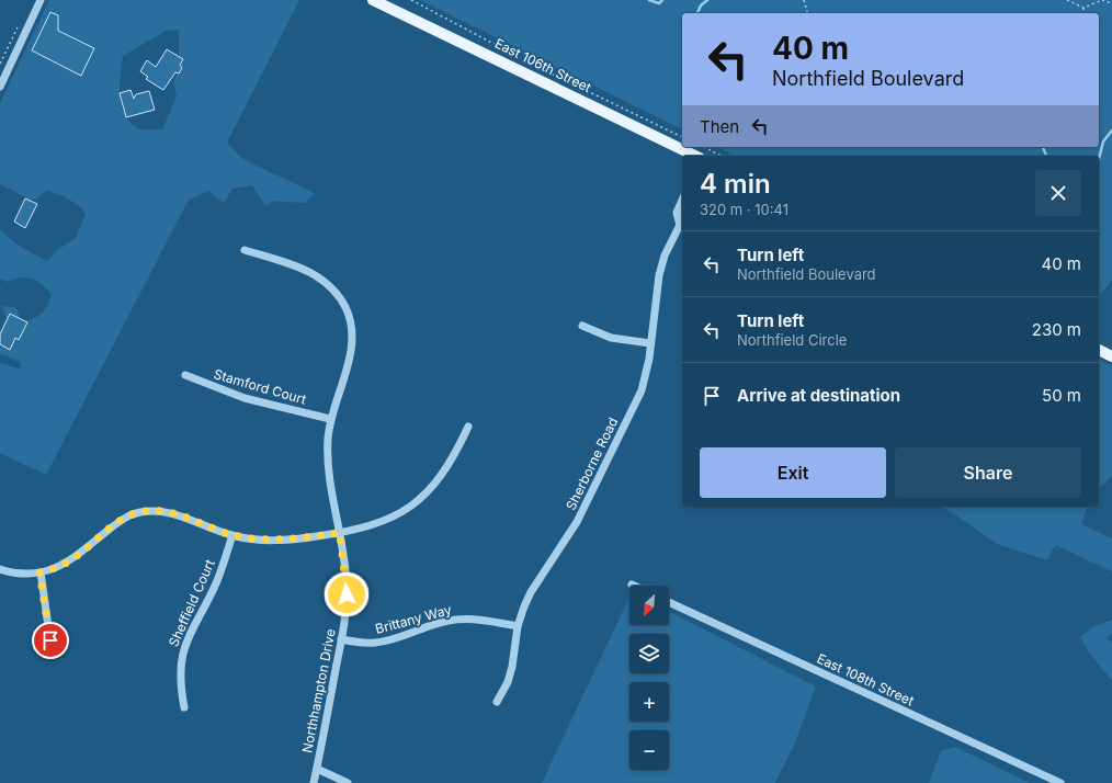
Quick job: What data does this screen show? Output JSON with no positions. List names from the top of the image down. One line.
{"streets":{"main road":["East 106th Street"],"street":["Stamford Court","Sherborne Road","Sheffield Court","Brittany Way","East 108th Street","Northhampton Drive"]},"crossings":[["Stamford Court","Northhampton Drive"],["Sherborne Road","Brittany Way"],["Brittany Way","Northhampton Drive"]],"north":"bottom left","page":{"turn":["40 m","Northfield Boulevard"],"then":"Then","heading":["4 min","320 m · 10:41"],"list":[{"name":"Turn left","note":"Northfield Boulevard","value":"40 m"},{"name":"Turn left","note":"Northfield Circle","value":"230 m"},{"name":"Arrive at destination","value":"50 m"}],"buttons":["Exit","Share"],"map_buttons":["+","−"]}}
